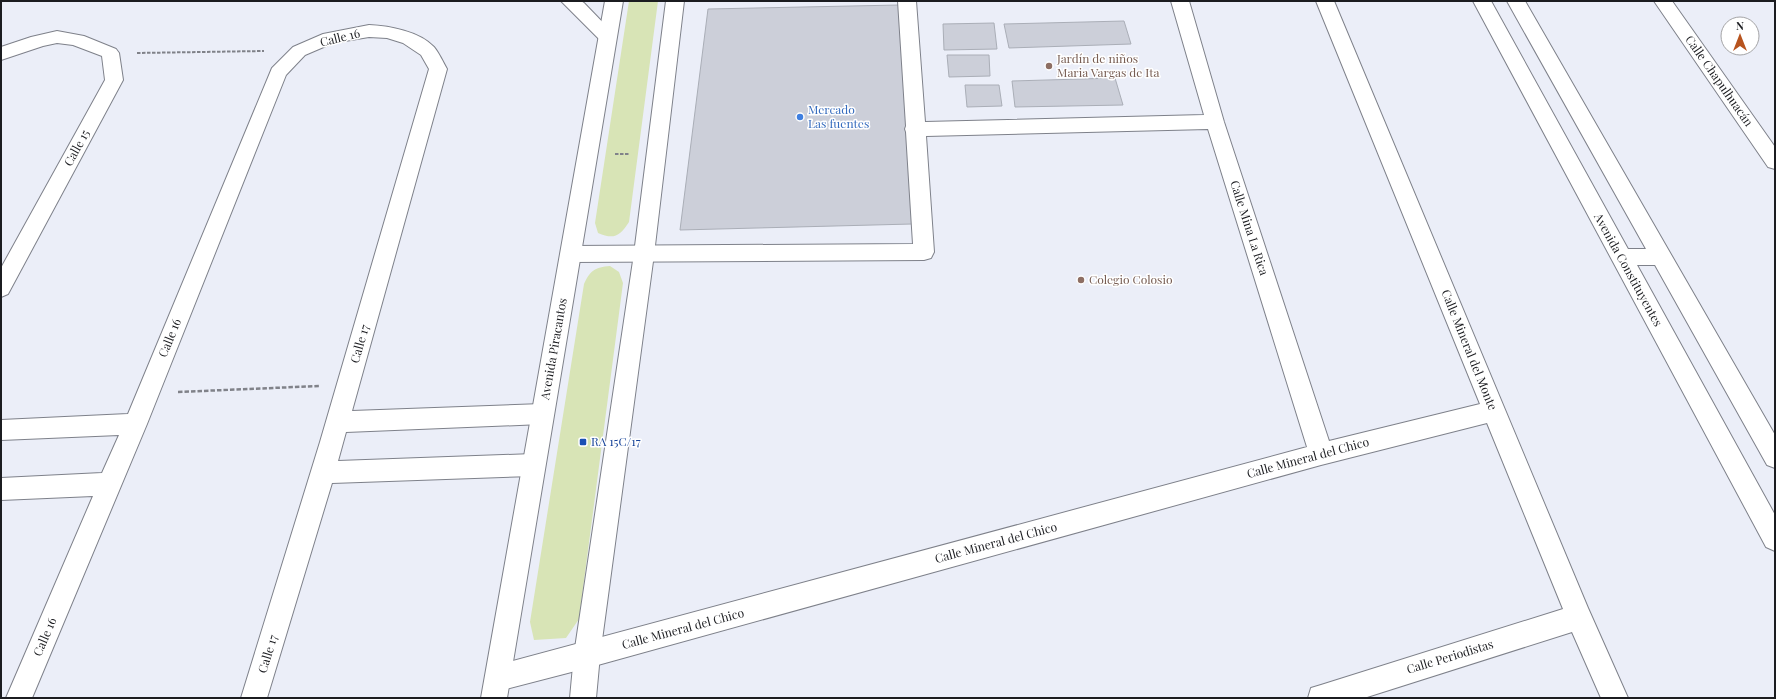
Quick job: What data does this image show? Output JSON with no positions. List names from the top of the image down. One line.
{"streets":{"street":["Calle 16","Calle Chapulhuacán","Calle 15","Calle Mina La Rica","Avenida Constituyentes","Calle 17","Avenida Piracantos","Calle Mineral del Monte","Calle Mineral del Chico","Calle Periodistas"]},"crossings":[["Calle 16","Calle 17"],["Calle Mina La Rica","Calle Mineral del Chico"],["Avenida Piracantos","Calle Mineral del Chico"],["Calle Mineral del Monte","Calle Mineral del Chico"],["Calle Mineral del Monte","Calle Periodistas"]],"places":{"other":["Jardín de niños Maria Vargas de Ita","Mercado Las fuentes","Colegio Colosio"],"transit":["RA 15C/17"]},"north":"top"}
